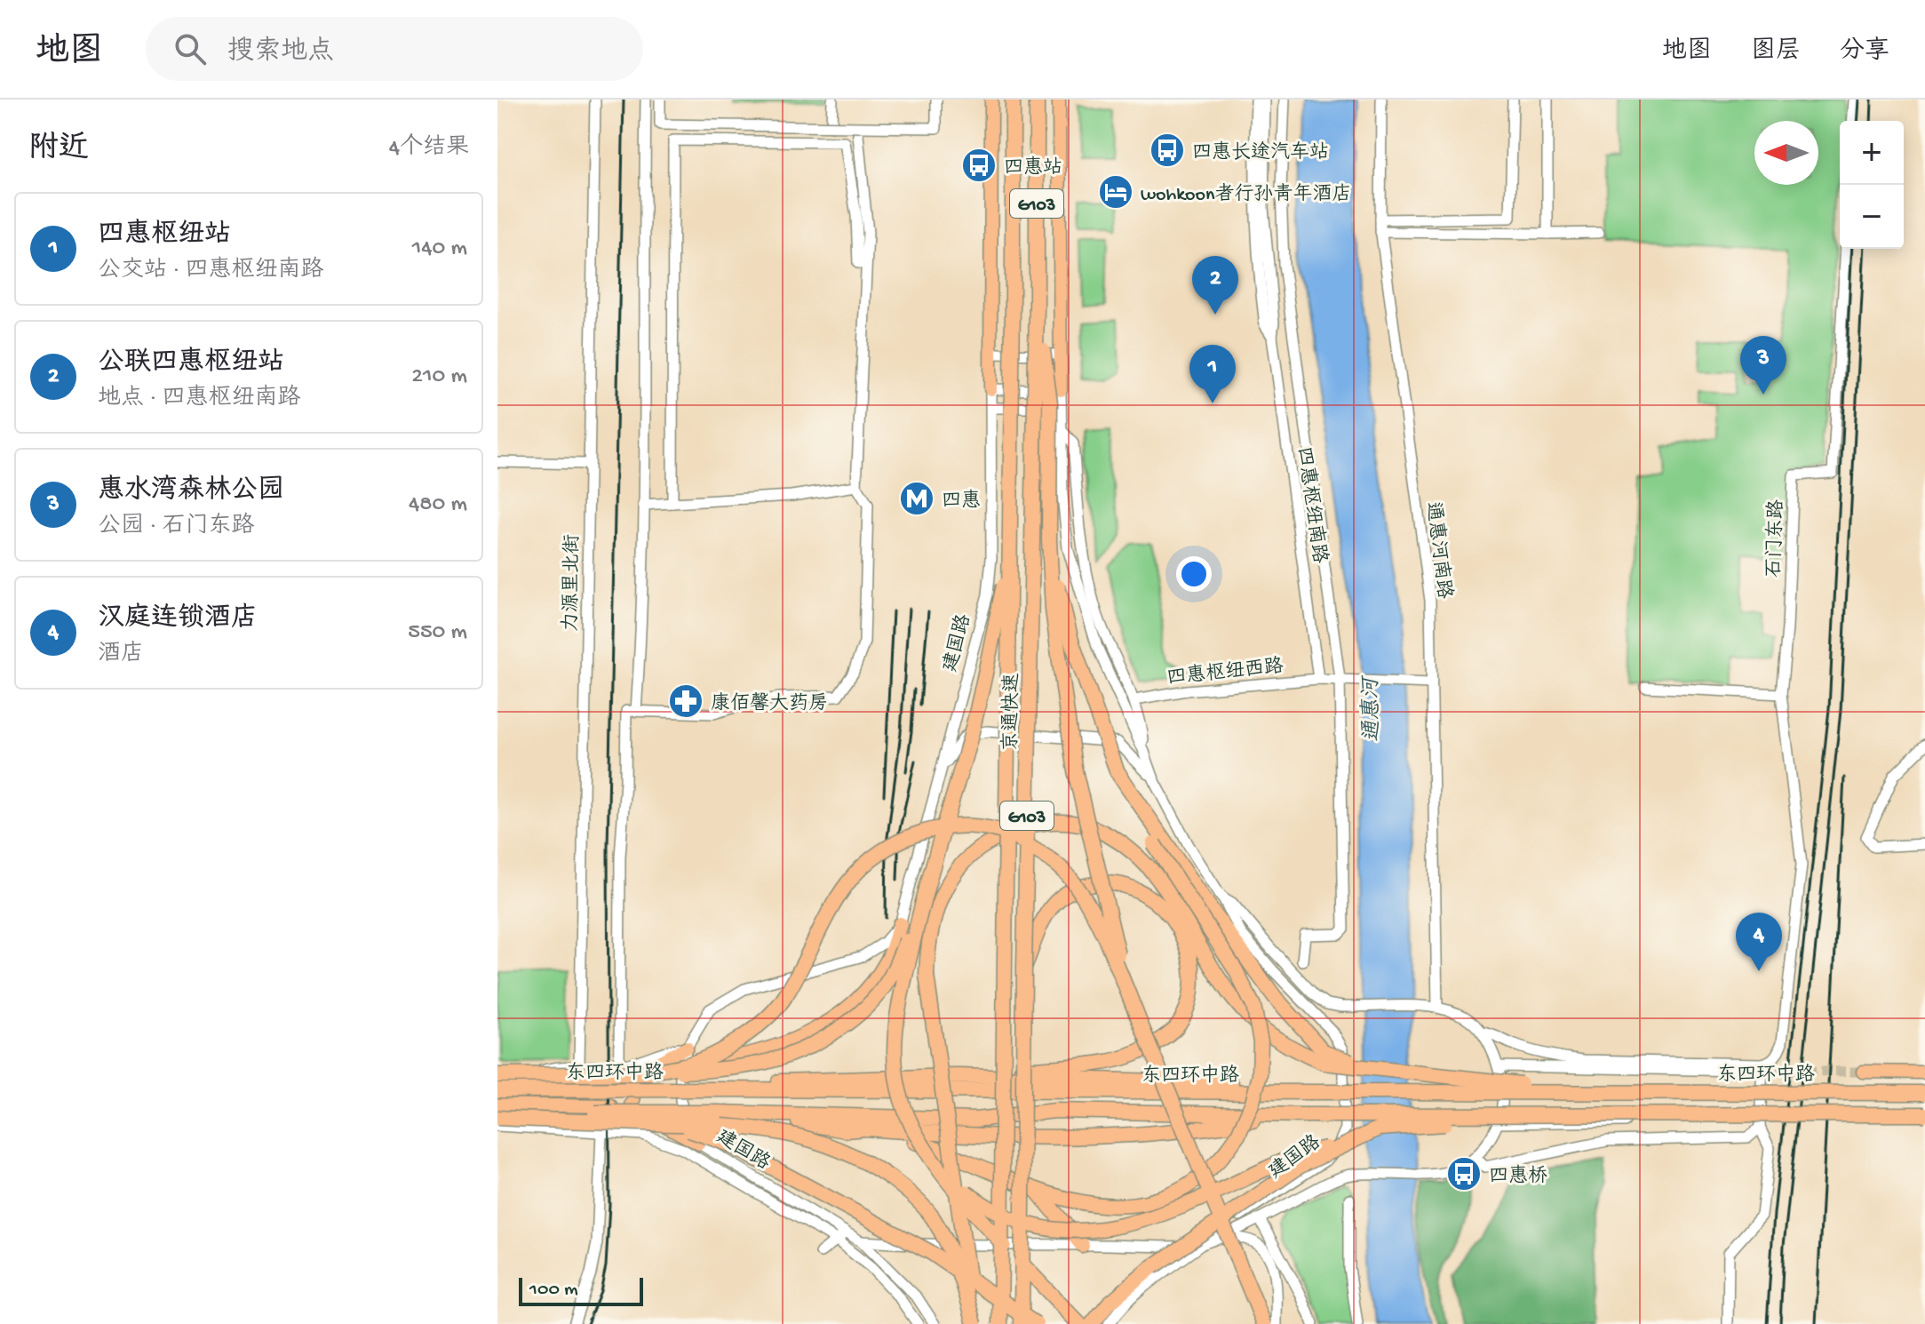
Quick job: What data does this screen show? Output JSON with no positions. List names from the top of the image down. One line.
{"streets":{"highway":["G103","京通快速","东四环中路"],"street":["四惠枢纽南路","石门东路","通惠河南路","力源里北街","建国路","四惠枢纽西路"]},"crossings":[["四惠枢纽南路","四惠枢纽西路"],["通惠河南路","四惠枢纽西路"],["力源里北街","东四环中路"],["建国路","东四环中路"]],"water":["通惠河"],"places":{"bus stop":["四惠长途汽车站","四惠站","四惠桥"],"hotel":["wohkoon者行孙青年酒店"],"metro station":["四惠"],"pharmacy":["康佰馨大药房"]},"scale_bar":"100 m","north":"left","page":{"header":"地图","search":"搜索地点","nav":["地图","图层","分享"],"heading":["附近","4个结果"],"map_buttons":["+","−"],"list":[{"mark":"1","name":"四惠枢纽站","note":"公交站 · 四惠枢纽南路","value":"140 m"},{"mark":"2","name":"公联四惠枢纽站","note":"地点 · 四惠枢纽南路","value":"210 m"},{"mark":"3","name":"惠水湾森林公园","note":"公园 · 石门东路","value":"480 m"},{"mark":"4","name":"汉庭连锁酒店","note":"酒店","value":"550 m"}],"pins":["2","3","1","4"],"scale":"100 m"}}
